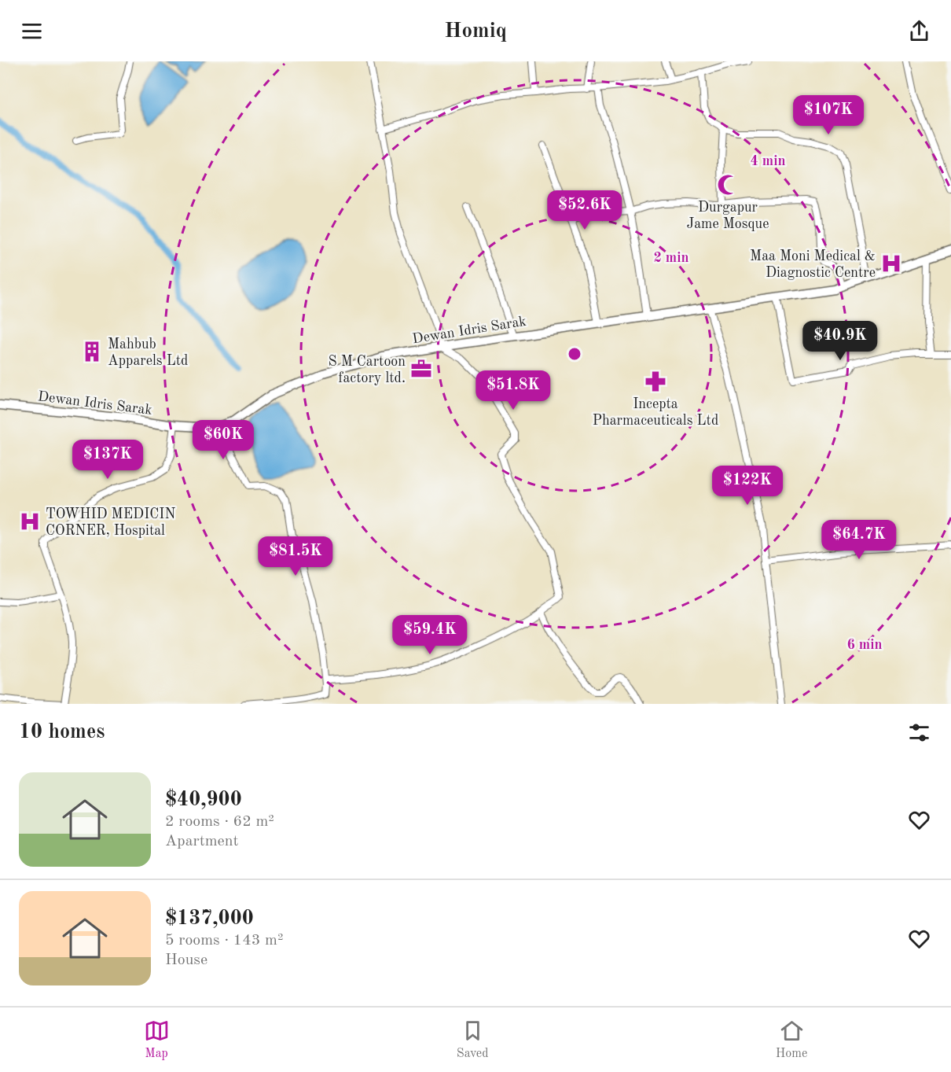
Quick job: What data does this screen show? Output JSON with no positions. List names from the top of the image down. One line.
{"streets":{"main road":["Dewan Idris Sarak"]},"places":{"mosque":["Durgapur Jame Mosque"],"hospital":["Maa Moni Medical & Diagnostic Centre","TOWHID MEDICIN CORNER, Hospital"],"building":["Mahbub Apparels Ltd"],"office":["S M Cartoon factory ltd."],"pharmacy":["Incepta Pharmaceuticals Ltd"]},"page":{"header":"Homiq","price":["$107K","$52.6K","$40.9K","$51.8K","$60K","$137K","$122K","$64.7K","$81.5K","$59.4K"],"heading":"10 homes","list":[{"name":"$40,900","note":"2 rooms · 62 m² · Apartment"},{"name":"$137,000","note":"5 rooms · 143 m² · House"}],"tabs":["Map","Saved","Home"]},"rings":["4 min","2 min","6 min"]}
